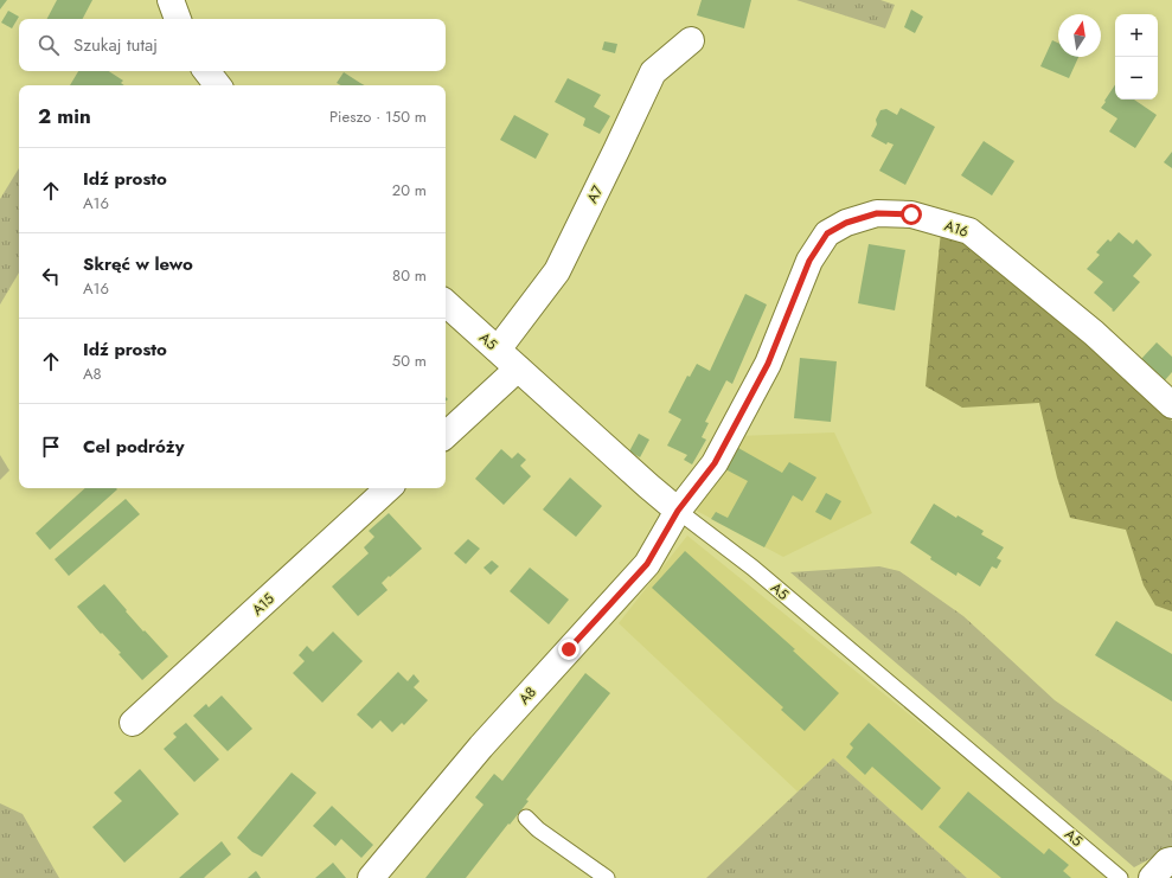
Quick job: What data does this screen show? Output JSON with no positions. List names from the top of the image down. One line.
{"streets":{"street":["A7","A16","A5","A15","A8"]},"crossings":[["A7","A5"],["A16","A5"],["A16","A8"],["A5","A8"]],"north":"top","page":{"map_buttons":["+","−"],"search":"Szukaj tutaj","heading":["2 min","Pieszo · 150 m"],"list":[["Idź prosto","A16","20 m"],["Skręć w lewo","A16","80 m"],["Idź prosto","A8","50 m"],"Cel podróży"]}}
